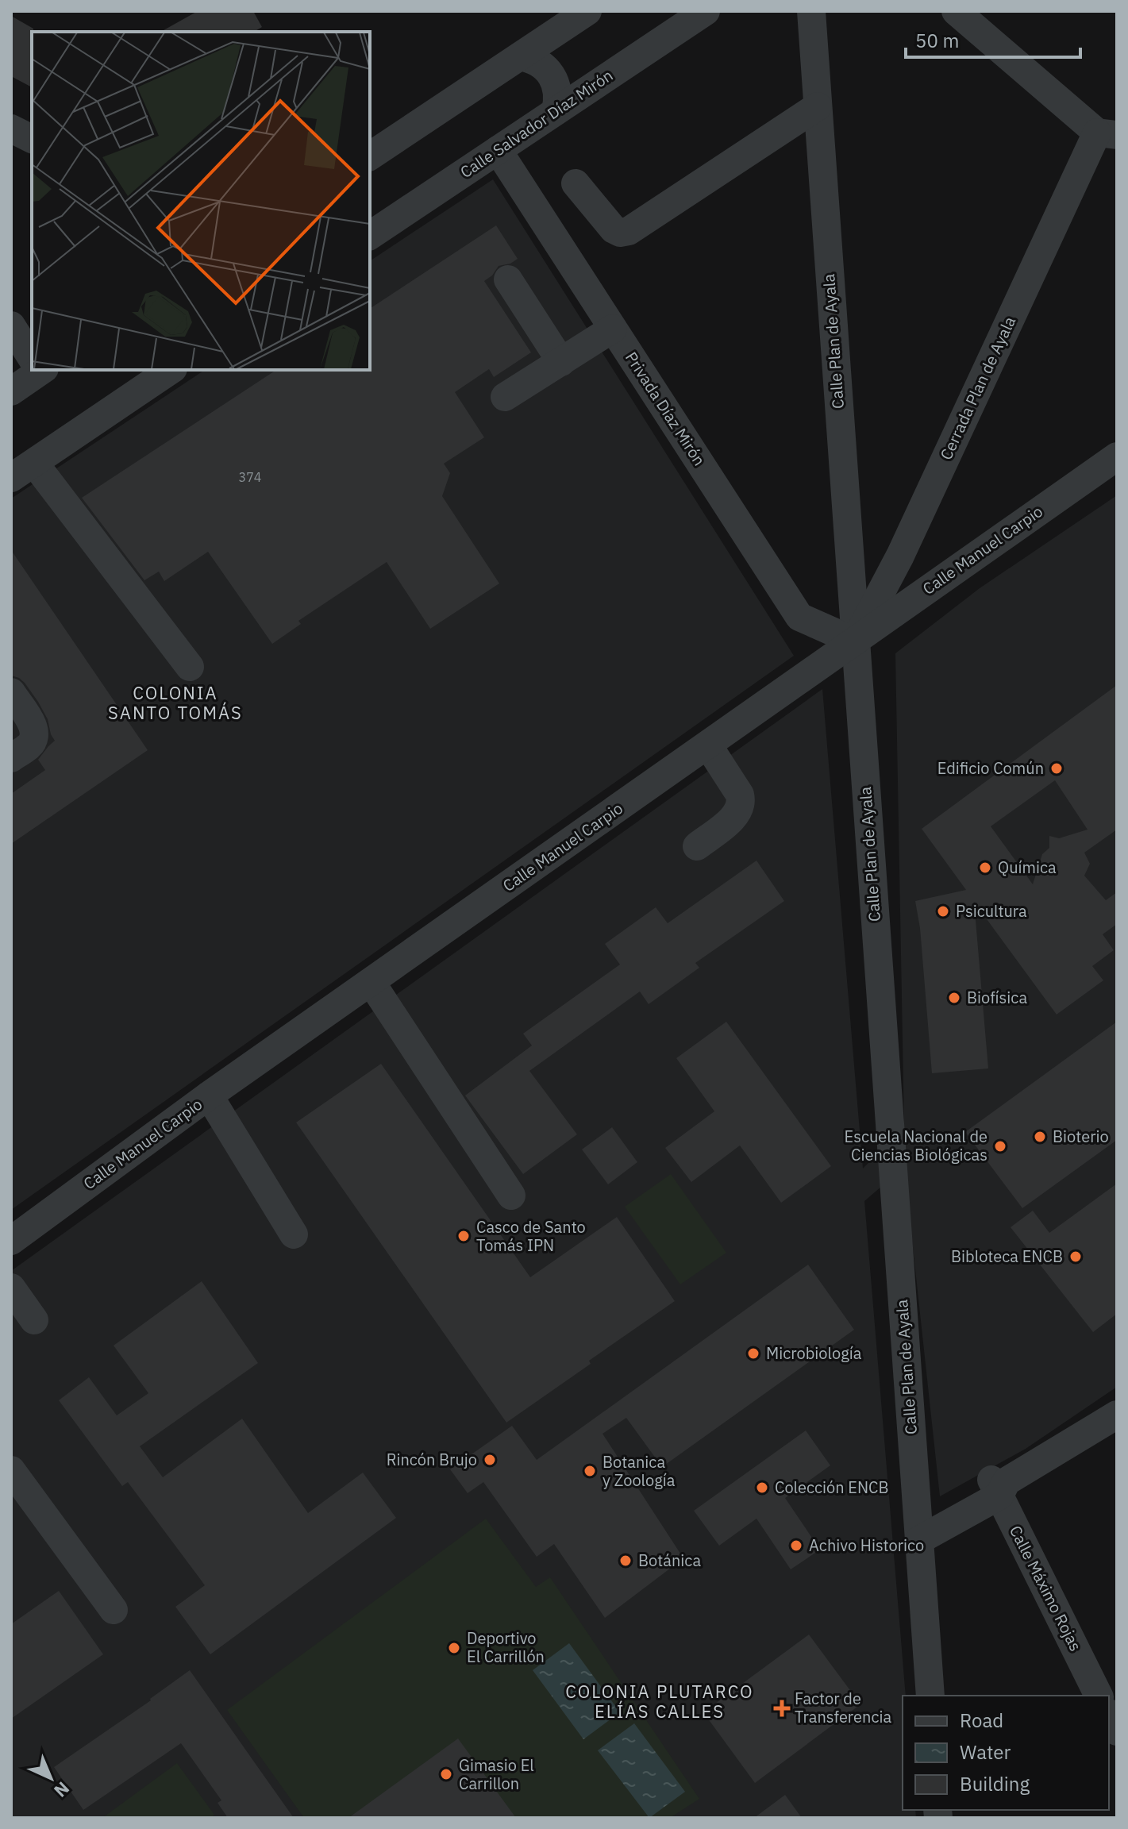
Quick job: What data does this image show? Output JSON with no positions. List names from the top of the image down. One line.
{"streets":{"street":["Calle Salvador Díaz Mirón","Calle Plan de Ayala","Cerrada Plan de Ayala","Privada Díaz Mirón","Calle Manuel Carpio","Calle Máximo Rojas"]},"crossings":[["Calle Salvador Díaz Mirón","Privada Díaz Mirón"],["Calle Plan de Ayala","Cerrada Plan de Ayala"],["Calle Plan de Ayala","Privada Díaz Mirón"],["Calle Plan de Ayala","Calle Manuel Carpio"],["Cerrada Plan de Ayala","Privada Díaz Mirón"],["Cerrada Plan de Ayala","Calle Manuel Carpio"],["Privada Díaz Mirón","Calle Manuel Carpio"]],"districts":["COLONIA SANTO TOMÁS","COLONIA PLUTARCO ELÍAS CALLES"],"places":{"other":["Edificio Común","Química","Psicultura","Biofísica","Bioterio","Escuela Nacional de Ciencias Biológicas","Casco de Santo Tomás IPN","Bibloteca ENCB","Microbiología","Rincón Brujo","Botanica y Zoología","Colección ENCB","Achivo Historico","Botánica","Deportivo El Carrillón","Gimasio El Carrillon"],"health":["Factor de Transferencia"]},"house_numbers":["374"],"legend":["Road","Water","Building"],"scale_bar":"50 m","north":"bottom right"}
